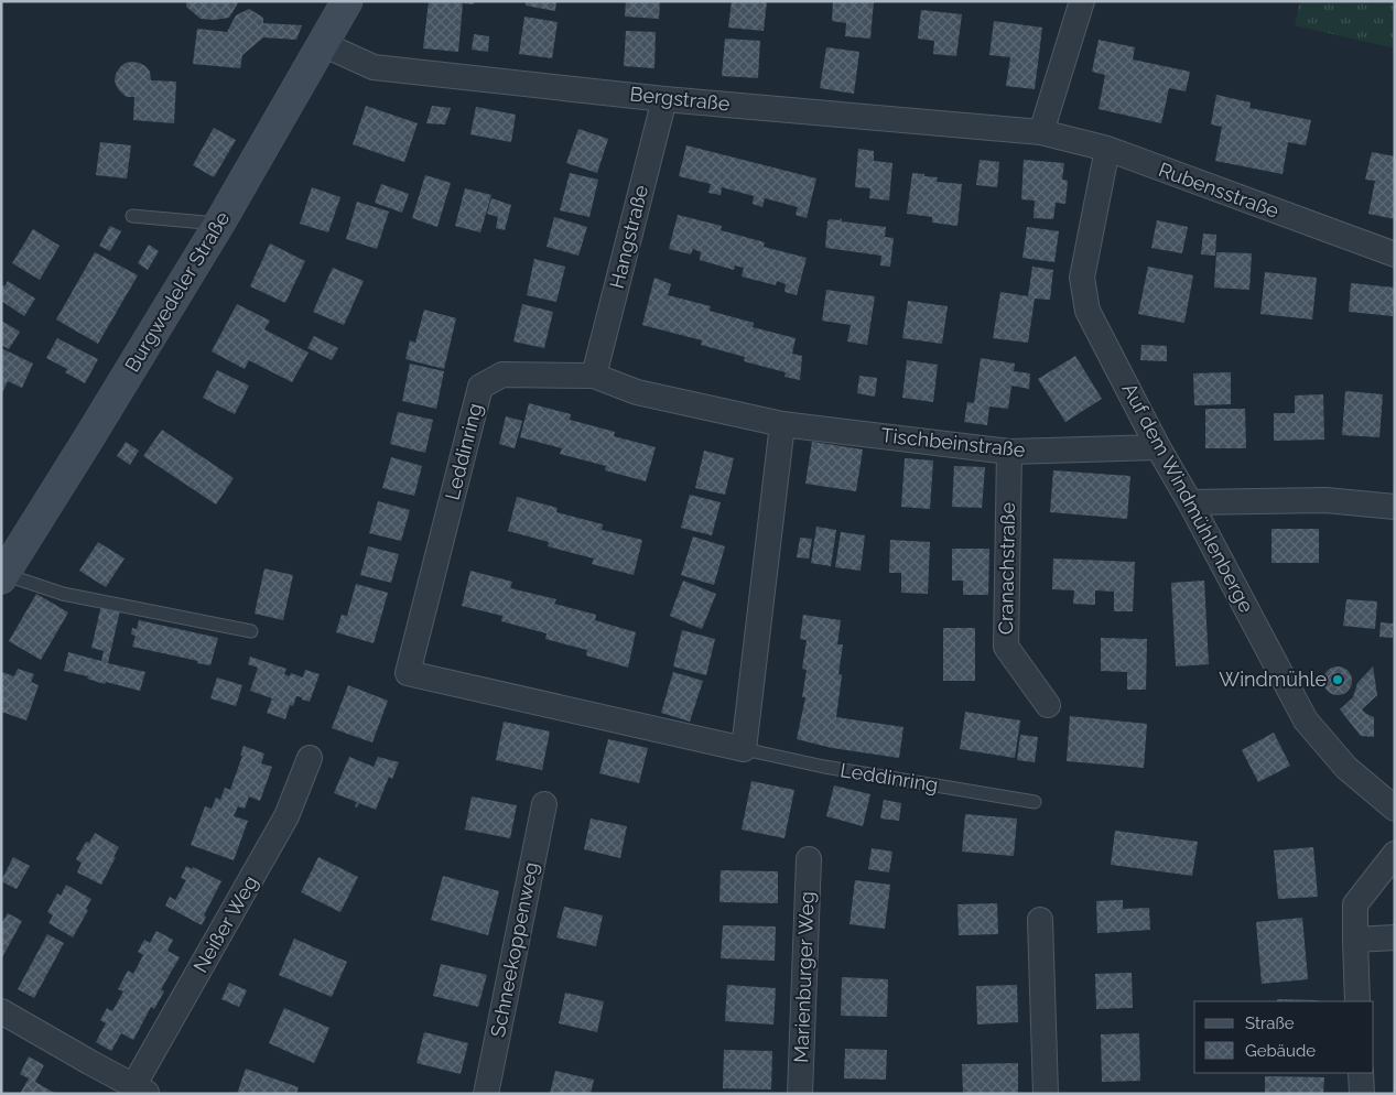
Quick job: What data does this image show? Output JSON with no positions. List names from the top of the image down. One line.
{"streets":{"main road":["Burgwedeler Straße"],"street":["Bergstraße","Rubensstraße","Hangstraße","Tischbeinstraße","Leddinring","Auf dem Windmühlenberge","Cranachstraße","Neißer Weg","Schneekoppenweg","Marienburger Weg"]},"crossings":[["Bergstraße","Rubensstraße"],["Bergstraße","Hangstraße"],["Bergstraße","Burgwedeler Straße"],["Rubensstraße","Auf dem Windmühlenberge"],["Hangstraße","Leddinring"],["Tischbeinstraße","Leddinring"],["Tischbeinstraße","Auf dem Windmühlenberge"],["Tischbeinstraße","Cranachstraße"]],"places":["Windmühle"],"legend":["Straße","Gebäude"]}
